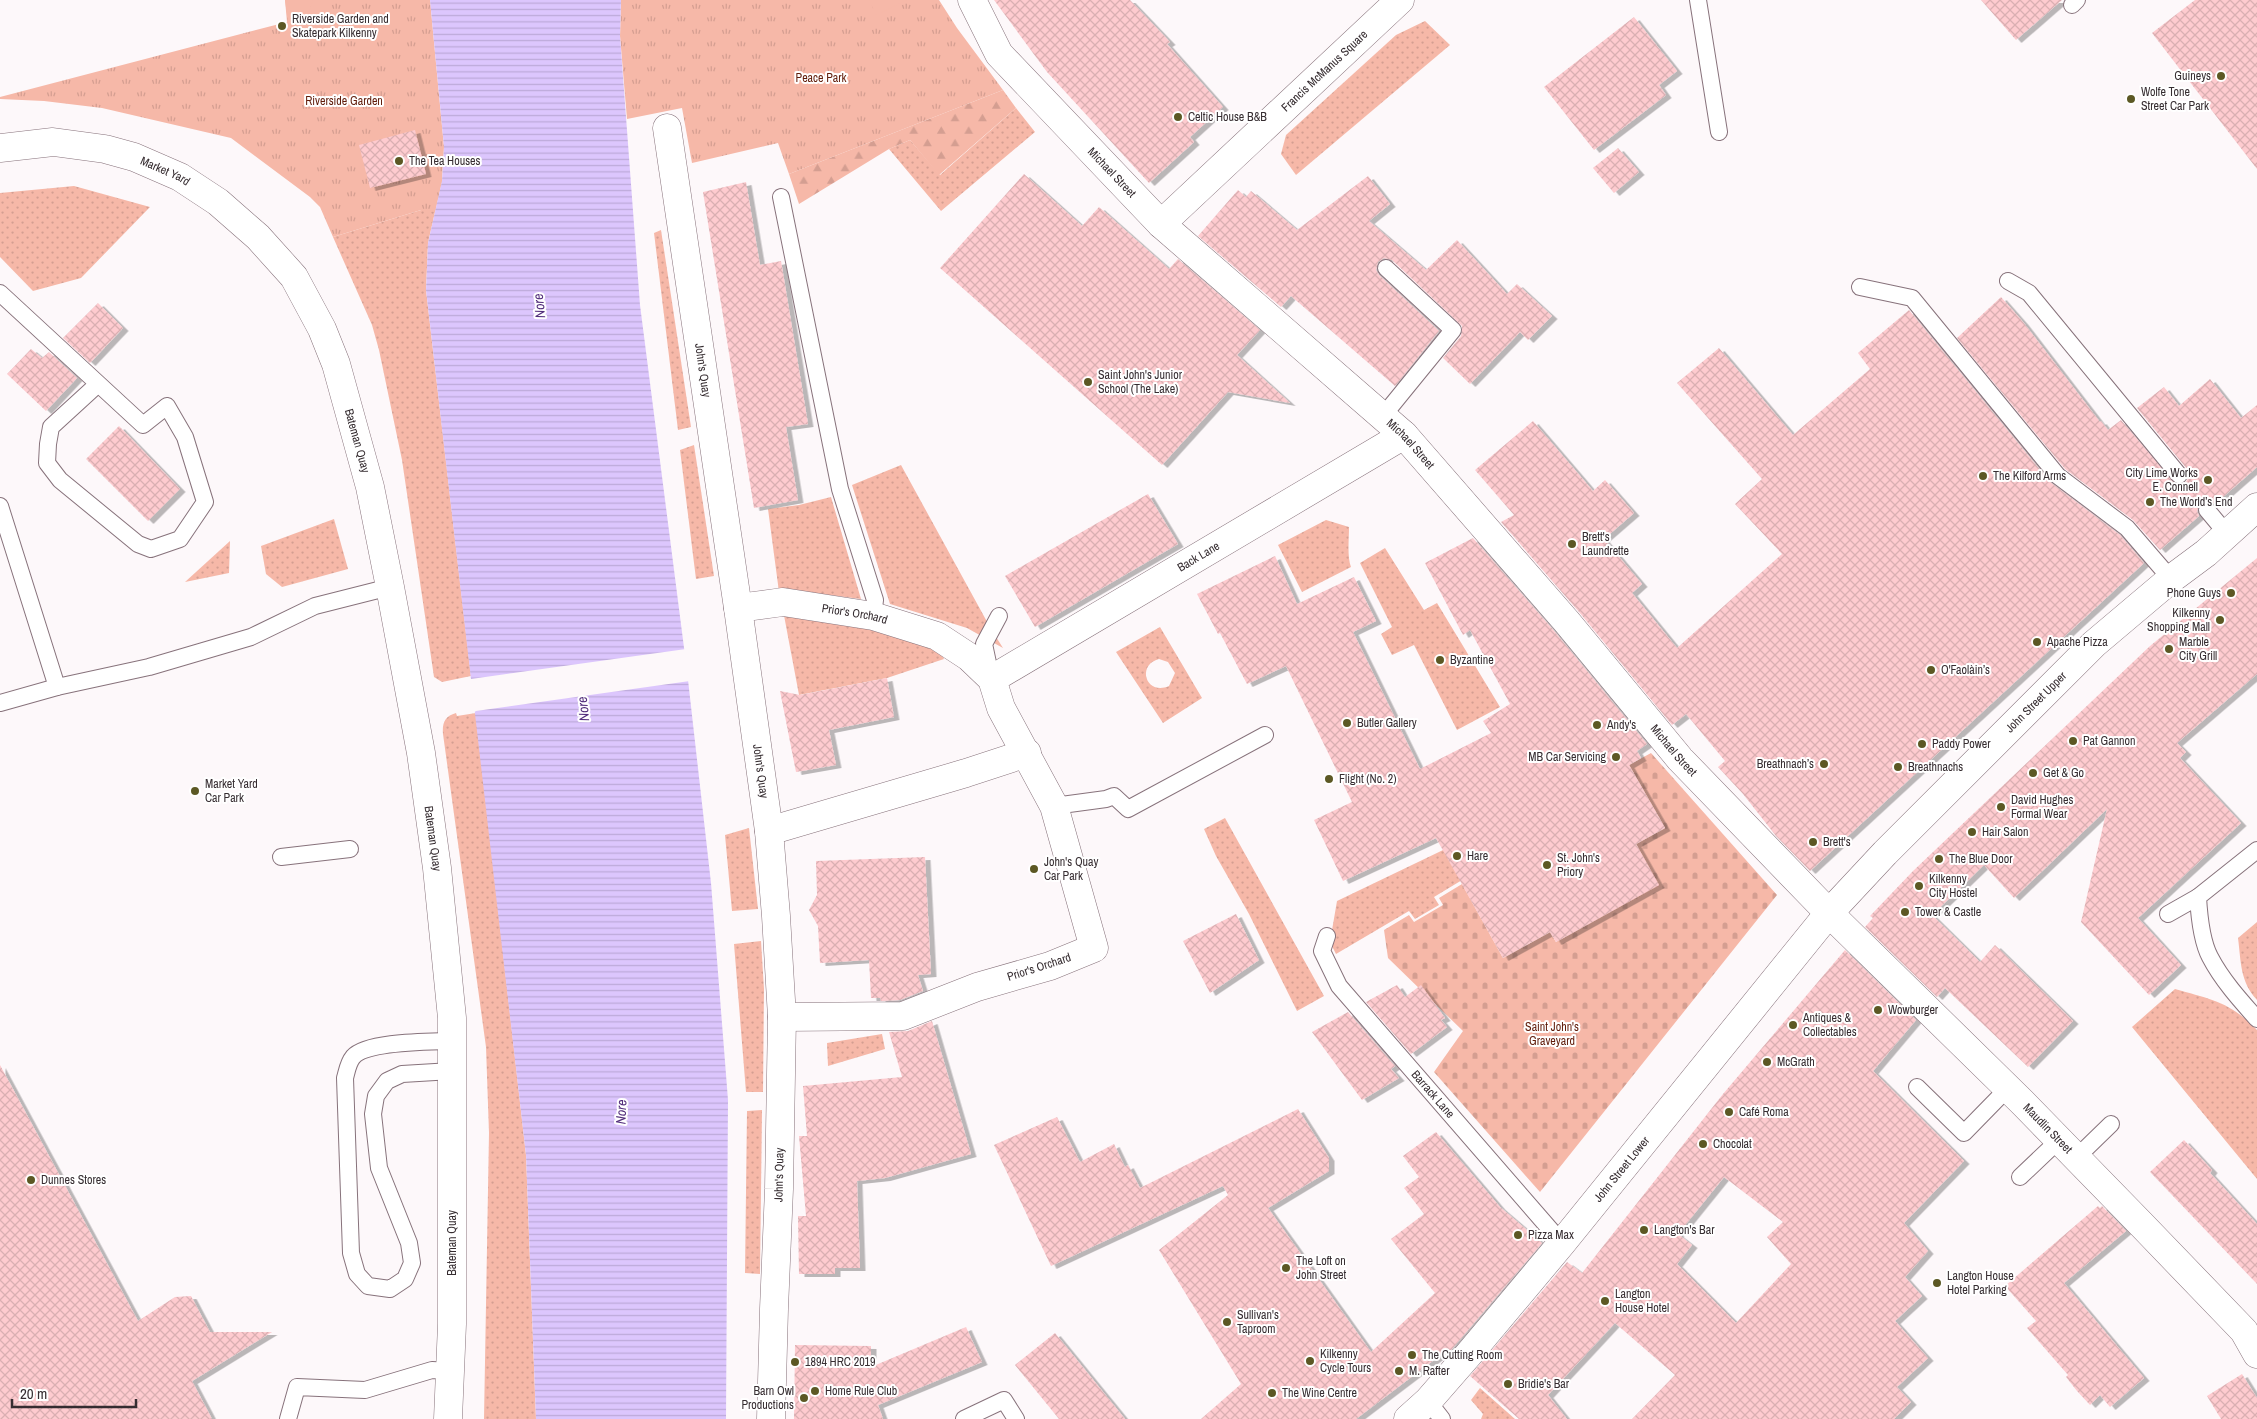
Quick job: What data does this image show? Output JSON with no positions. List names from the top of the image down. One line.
{"streets":{"street":["Francis McManus Square","Market Yard","Michael Street","John's Quay","Bateman Quay","Back Lane","Prior's Orchard","John Street Upper","Maudlin Street","John Street Lower"],"lane":["Barrack Lane"]},"crossings":[["Francis McManus Square","Michael Street"],["Market Yard","Bateman Quay"],["Michael Street","Back Lane"],["Michael Street","John Street Upper"],["Michael Street","Maudlin Street"],["Michael Street","John Street Lower"],["John's Quay","Prior's Orchard"],["Back Lane","Prior's Orchard"],["John Street Upper","Maudlin Street"],["John Street Upper","John Street Lower"],["Barrack Lane","John Street Lower"],["Maudlin Street","John Street Lower"]],"water":["Nore"],"parks":["Peace Park","Riverside Garden","Saint John's Graveyard"],"places":["Riverside Garden and Skatepark Kilkenny","Guineys","Wolfe Tone Street Car Park","Celtic House B&B","The Tea Houses","Saint John's Junior School (The Lake)","The Kilford Arms","City Lime Works E. Connell","The World’s End","Brett's Laundrette","Phone Guys","Kilkenny Shopping Mall","Apache Pizza","Marble City Grill","Byzantine","O'Faolàin’s","Butler Gallery","Andy's","Pat Gannon","Paddy Power","MB Car Servicing","Breathnach’s","Breathnachs","Get & Go","Flight (No. 2)","Market Yard Car Park","David Hughes Formal Wear","Hair Salon","Brett's","Hare","The Blue Door","St. John's Priory","John's Quay Car Park","Kilkenny City Hostel","Tower & Castle","Wowburger","Antiques & Collectables","McGrath","Café Roma","Chocolat","Dunnes Stores","Langton's Bar","Pizza Max","The Loft on John Street","Langton House Hotel Parking","Langton House Hotel","Sullivan's Taproom","The Cutting Room","Kilkenny Cycle Tours","1894 HRC 2019","M. Rafter","Bridie's Bar","Home Rule Club","The Wine Centre","Barn Owl Productions"],"scale_bar":"20 m"}
